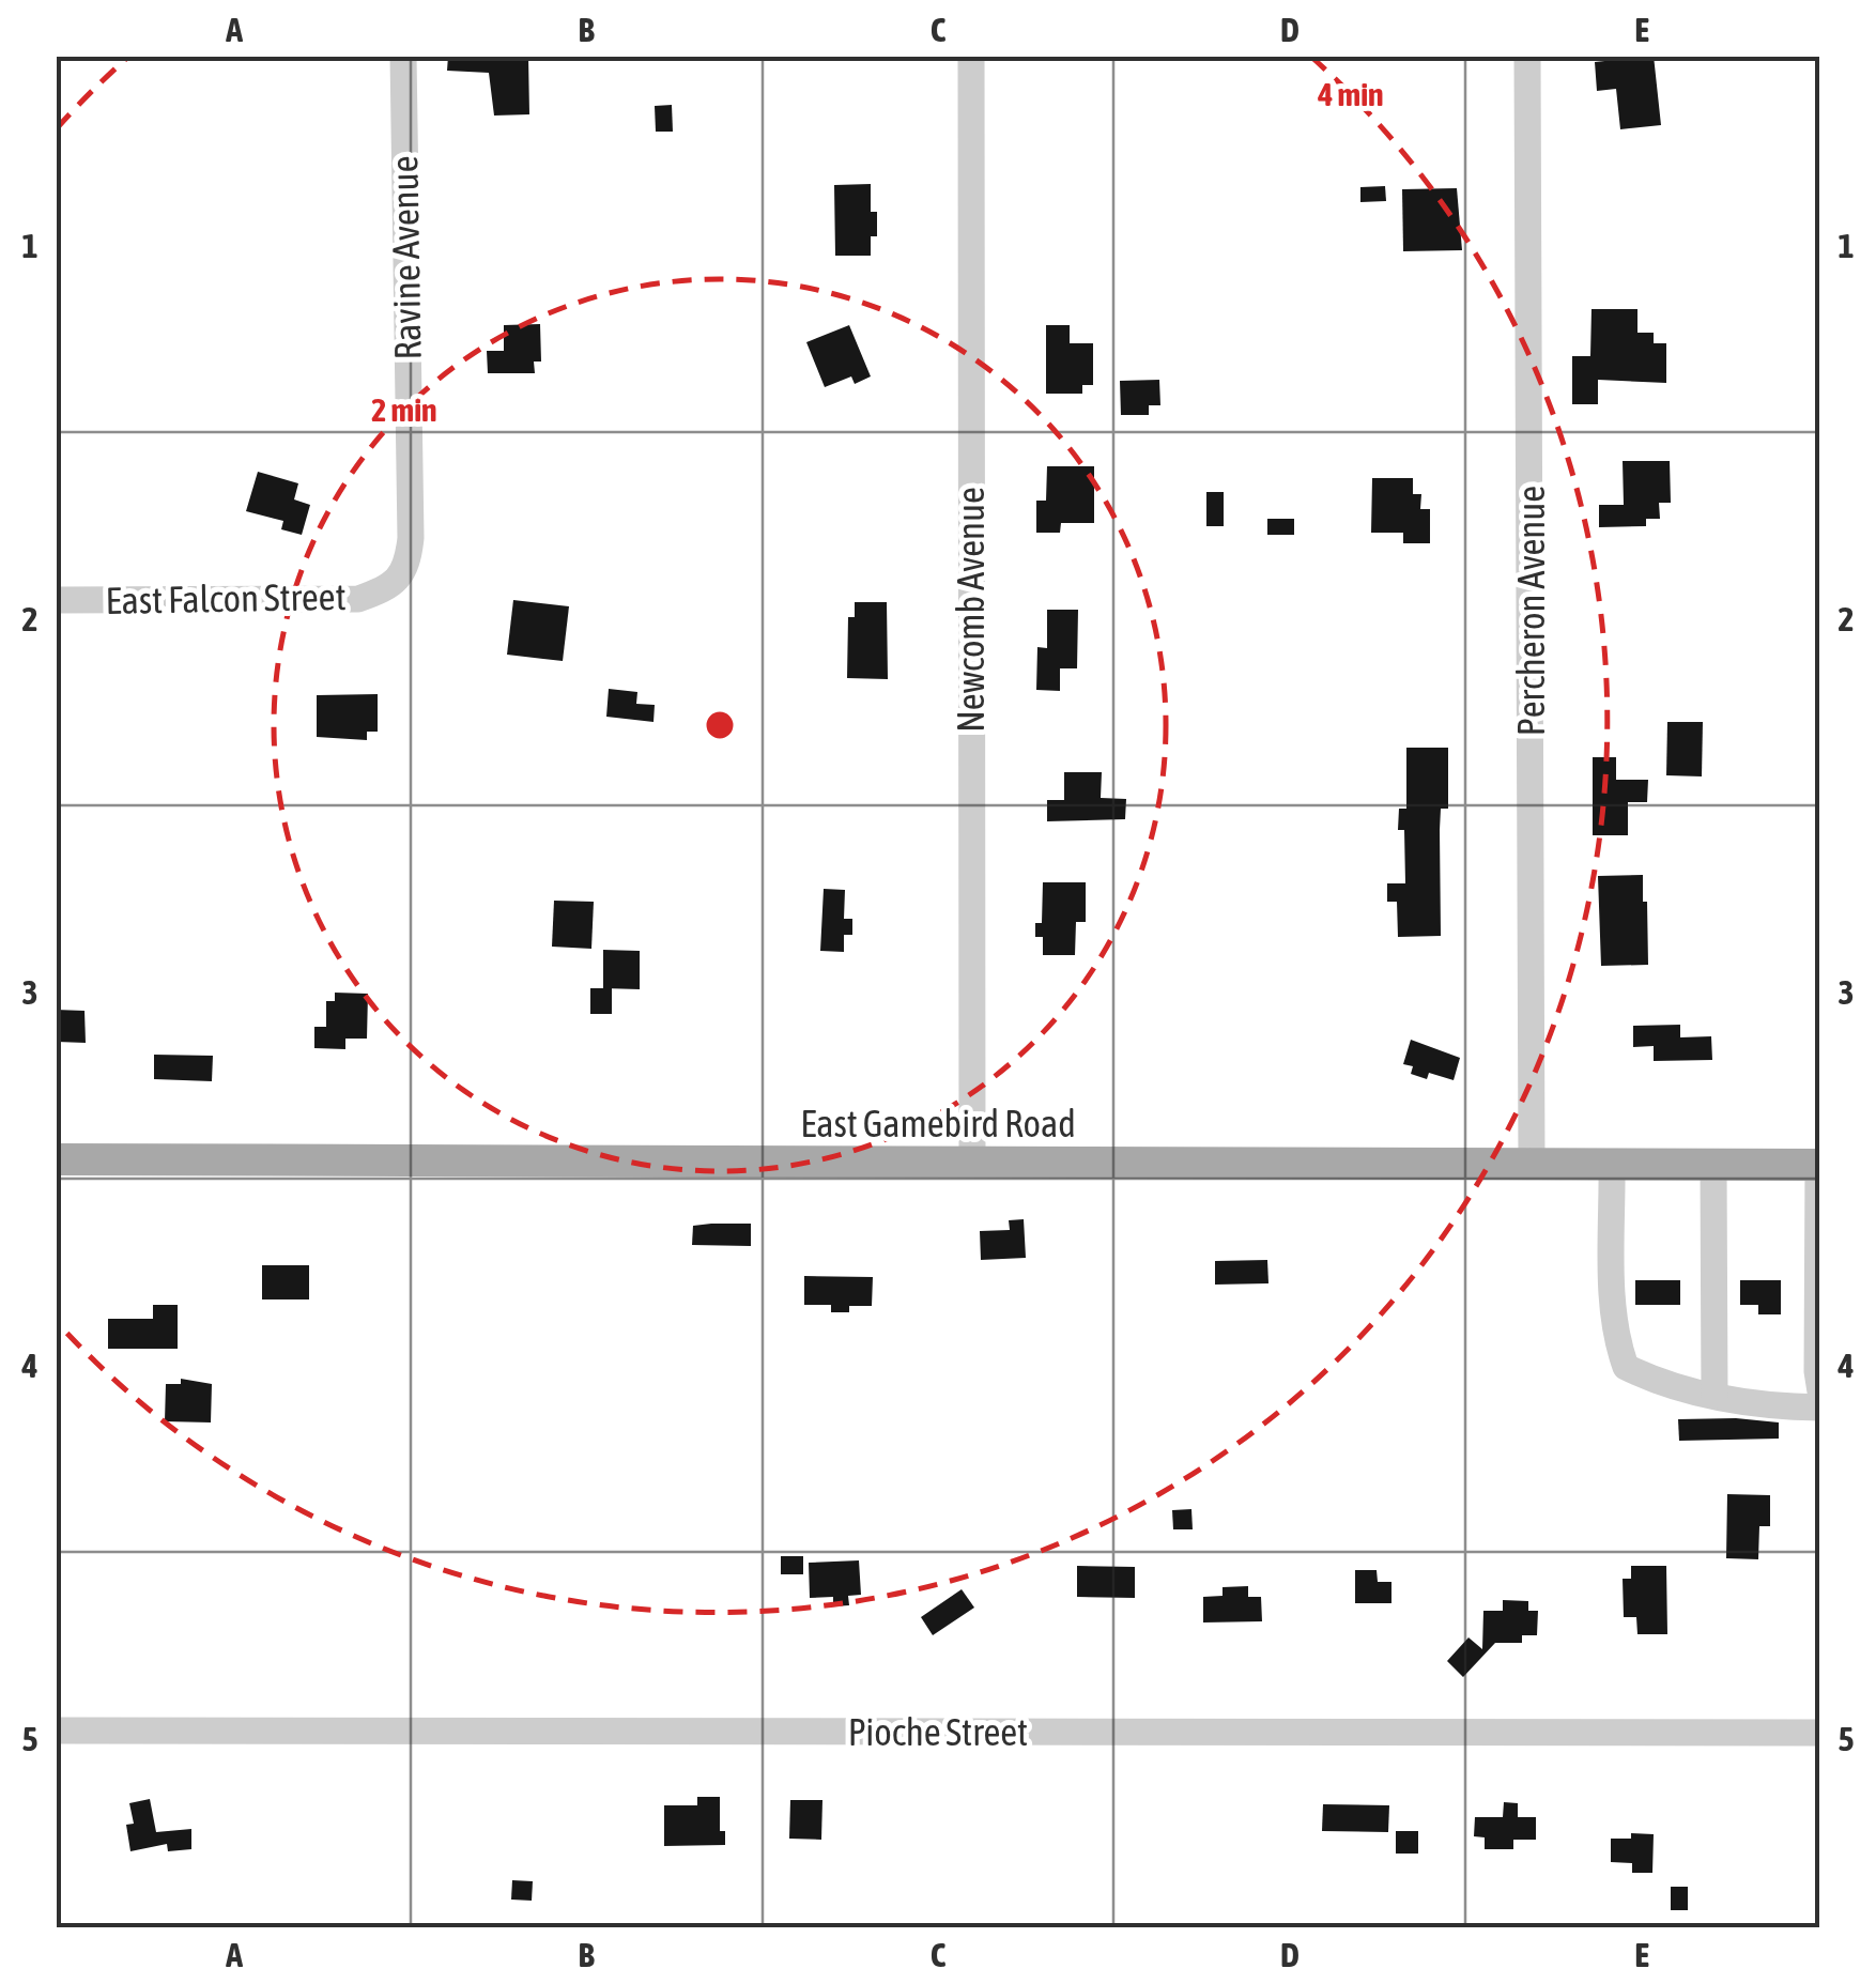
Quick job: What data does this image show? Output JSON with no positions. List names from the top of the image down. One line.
{"streets":{"main road":["East Gamebird Road"],"street":["Ravine Avenue","East Falcon Street","Newcomb Avenue","Percheron Avenue","Pioche Street"]},"crossings":[["Ravine Avenue","East Falcon Street"],["Newcomb Avenue","East Gamebird Road"],["Percheron Avenue","East Gamebird Road"]],"grid":{"columns":["A","B","C","D","E"],"rows":["1","2","3","4","5"]},"rings":["4 min","2 min"]}
